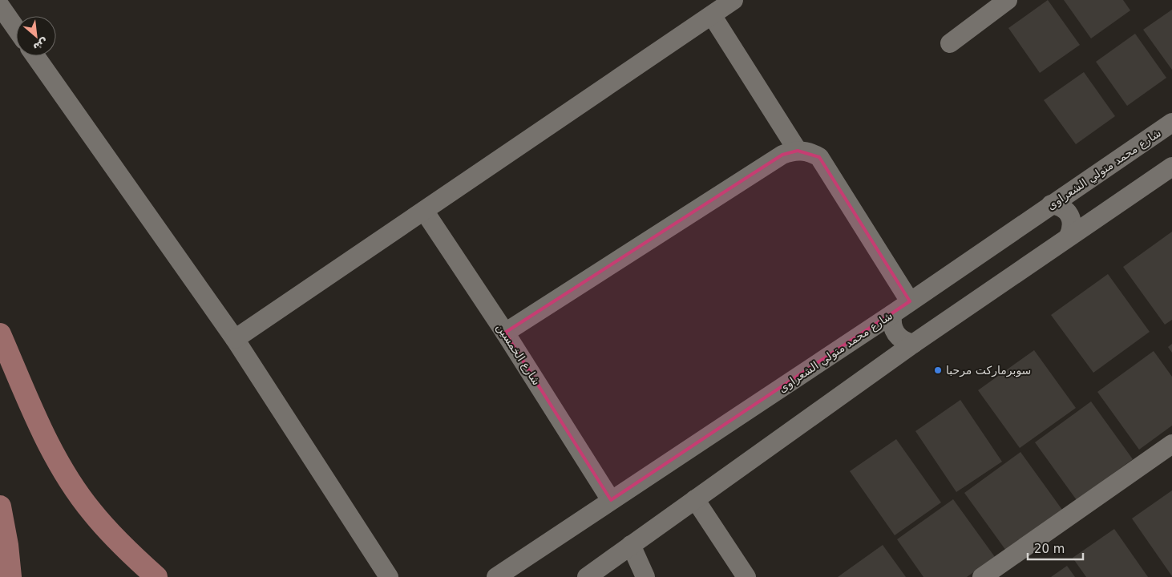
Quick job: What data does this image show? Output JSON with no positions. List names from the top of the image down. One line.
{"streets":{"street":["شارع محمد متولي الشعراوى","شارع الخمسين"]},"crossings":[["شارع محمد متولي الشعراوى","شارع الخمسين"]],"places":["سوبرماركت مرحبا"],"scale_bar":"20 m","north":"bottom right"}
